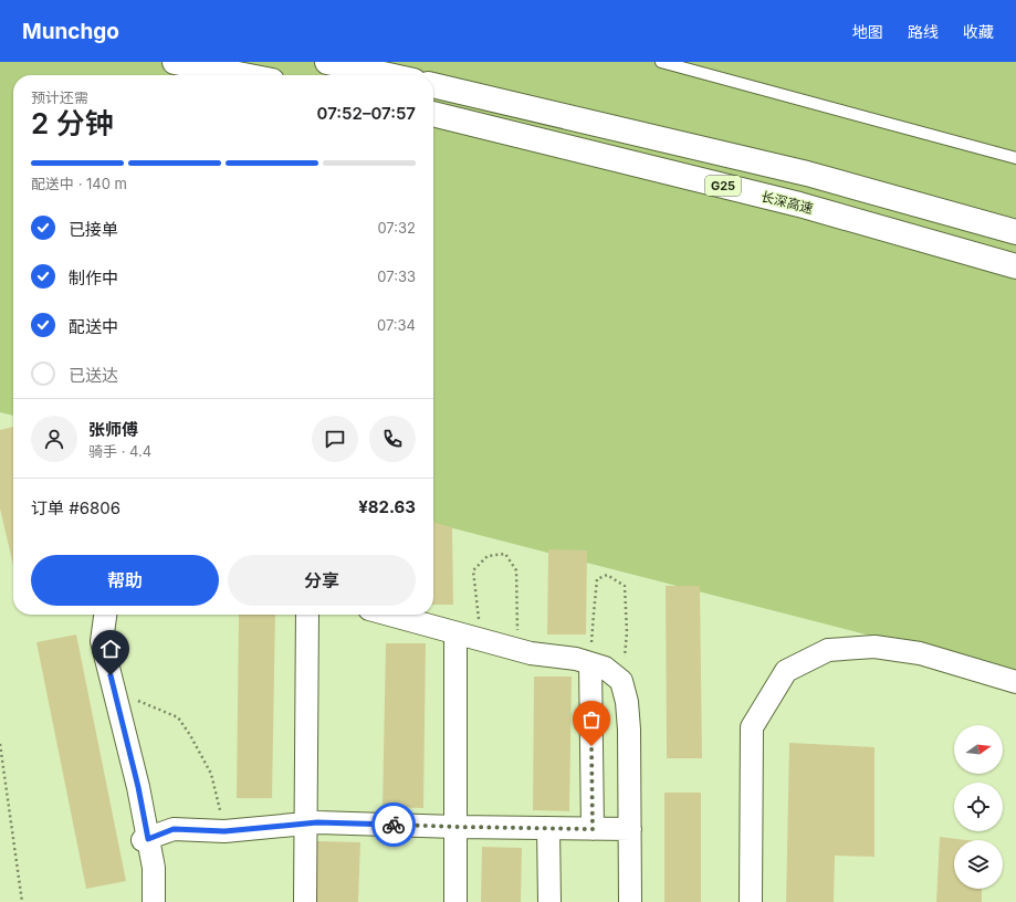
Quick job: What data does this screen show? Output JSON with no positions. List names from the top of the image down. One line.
{"streets":{"highway":["G25","长深高速"]},"north":"right","page":{"header":"Munchgo","nav":["地图","路线","收藏"],"heading":["2 分钟","预计还需","07:52–07:57"],"panel":["张师傅","骑手 · 4.4","订单 #6806","¥82.63"],"bar":"配送中 · 140 m","list":[["已接单","07:32"],["制作中","07:33"],["配送中","07:34"],"已送达"],"buttons":["帮助","分享"]}}
